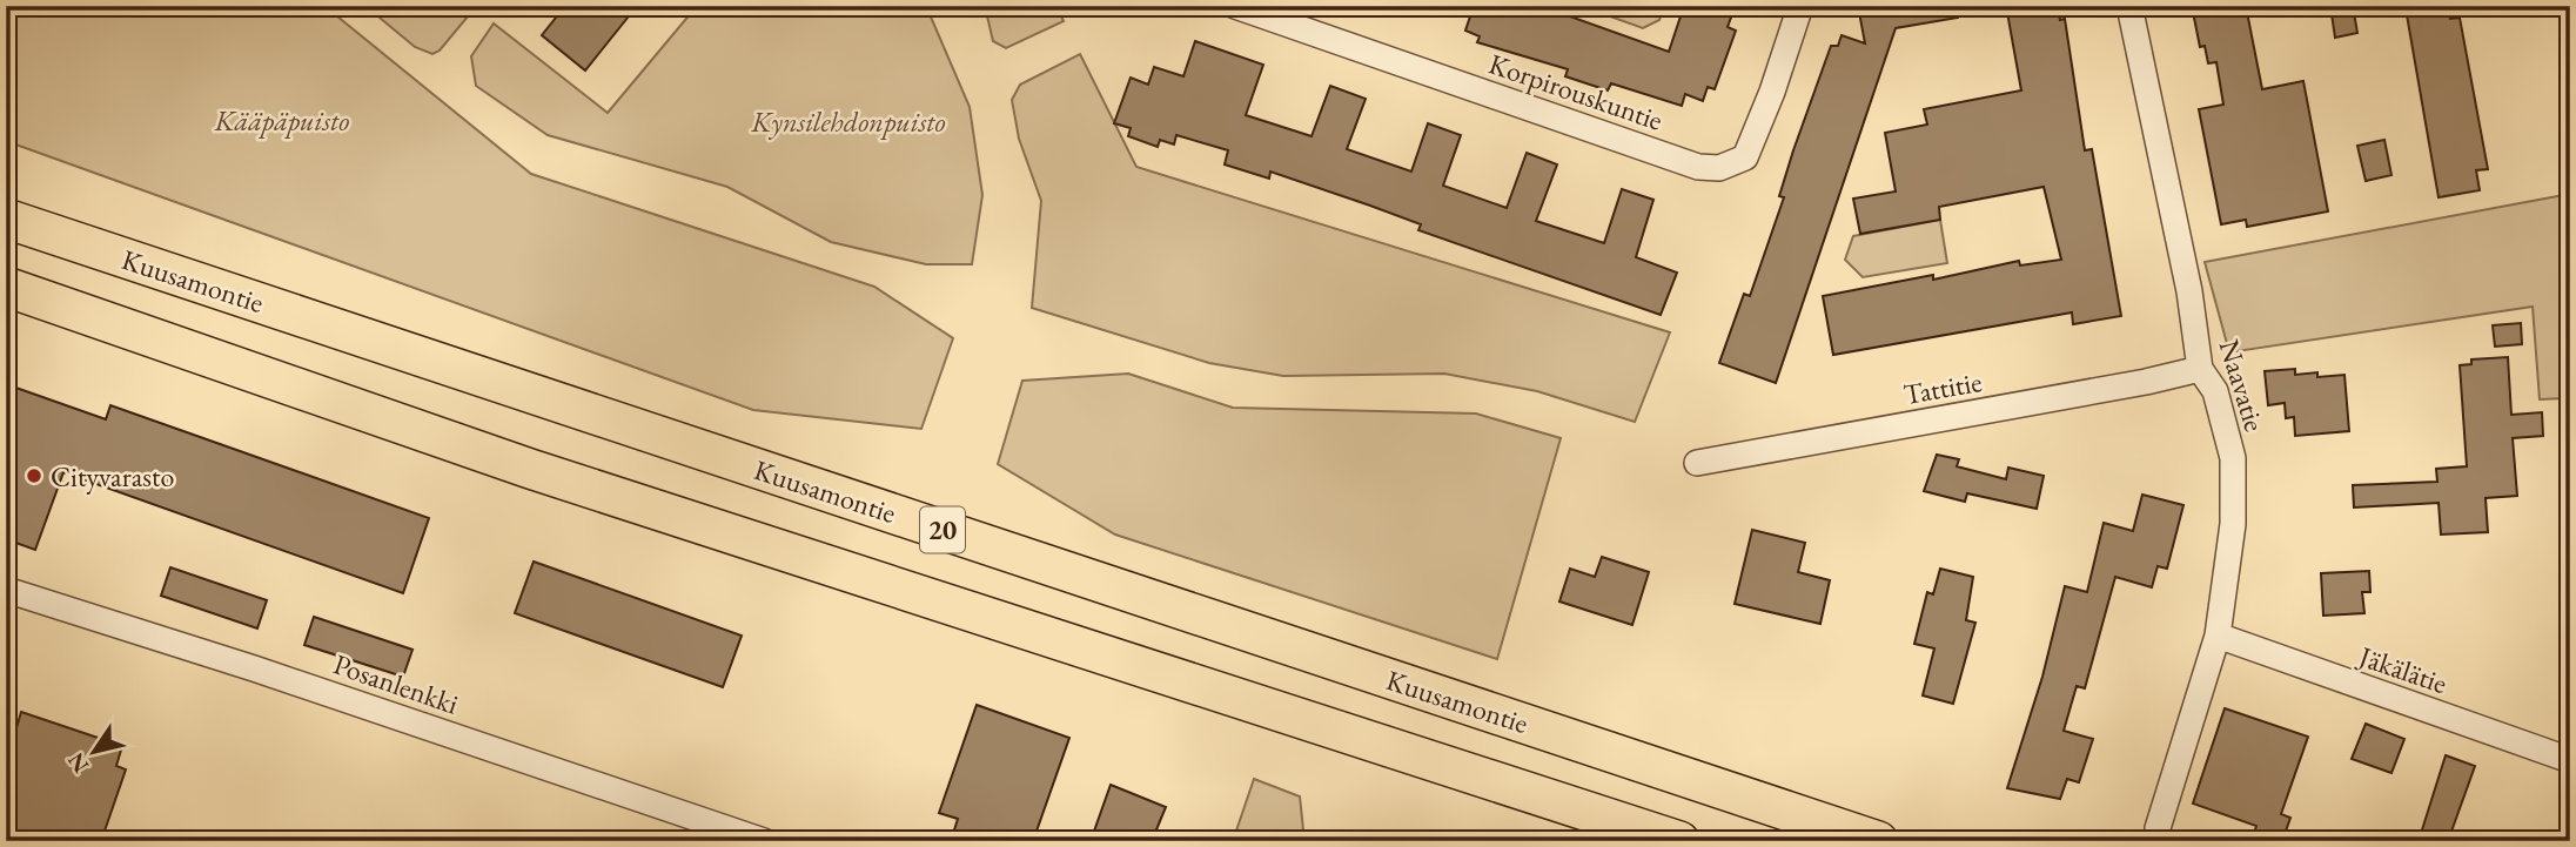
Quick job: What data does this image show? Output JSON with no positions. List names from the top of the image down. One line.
{"streets":{"highway":["Kuusamontie","20"],"street":["Korpirouskuntie","Naavatie","Tattitie","Jäkälätie","Posanlenkki"]},"crossings":[["Naavatie","Tattitie"],["Naavatie","Jäkälätie"]],"parks":["Kääpäpuisto","Kynsilehdonpuisto"],"places":["Cityvarasto"],"north":"bottom left"}
